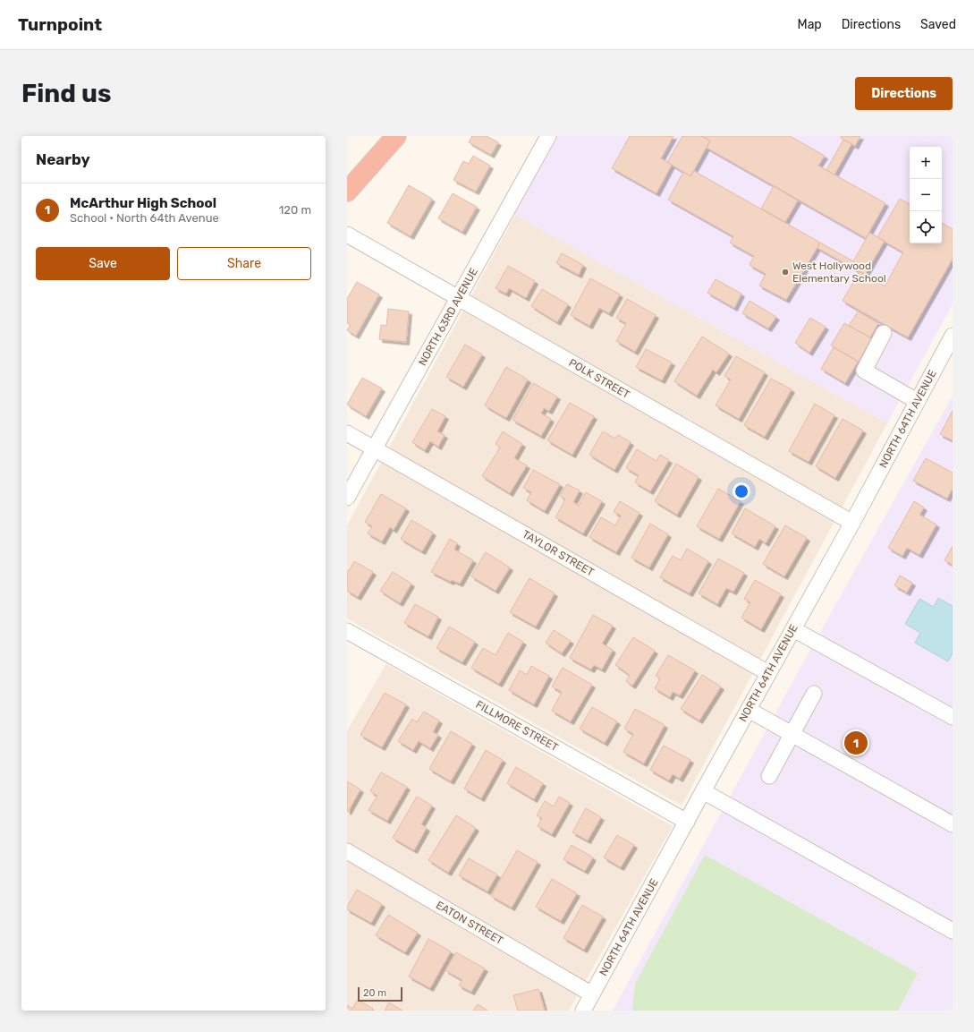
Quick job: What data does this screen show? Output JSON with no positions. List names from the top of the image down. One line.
{"streets":{"street":["NORTH 63RD AVENUE","POLK STREET","NORTH 64TH AVENUE","TAYLOR STREET","FILLMORE STREET","EATON STREET"]},"crossings":[["NORTH 63RD AVENUE","POLK STREET"],["NORTH 63RD AVENUE","TAYLOR STREET"],["POLK STREET","NORTH 64TH AVENUE"],["NORTH 64TH AVENUE","TAYLOR STREET"],["NORTH 64TH AVENUE","FILLMORE STREET"],["NORTH 64TH AVENUE","EATON STREET"]],"places":["West Hollywood Elementary School"],"scale_bar":"20 m","page":{"header":"Turnpoint","nav":["Map","Directions","Saved"],"buttons":["Directions",["Save","Share"]],"title":"Find us","heading":"Nearby","map_buttons":["+","−"],"list":[{"mark":"1","name":"McArthur High School","note":"School · North 64th Avenue","value":"120 m"}],"pins":"1","scale":"20 m"}}
